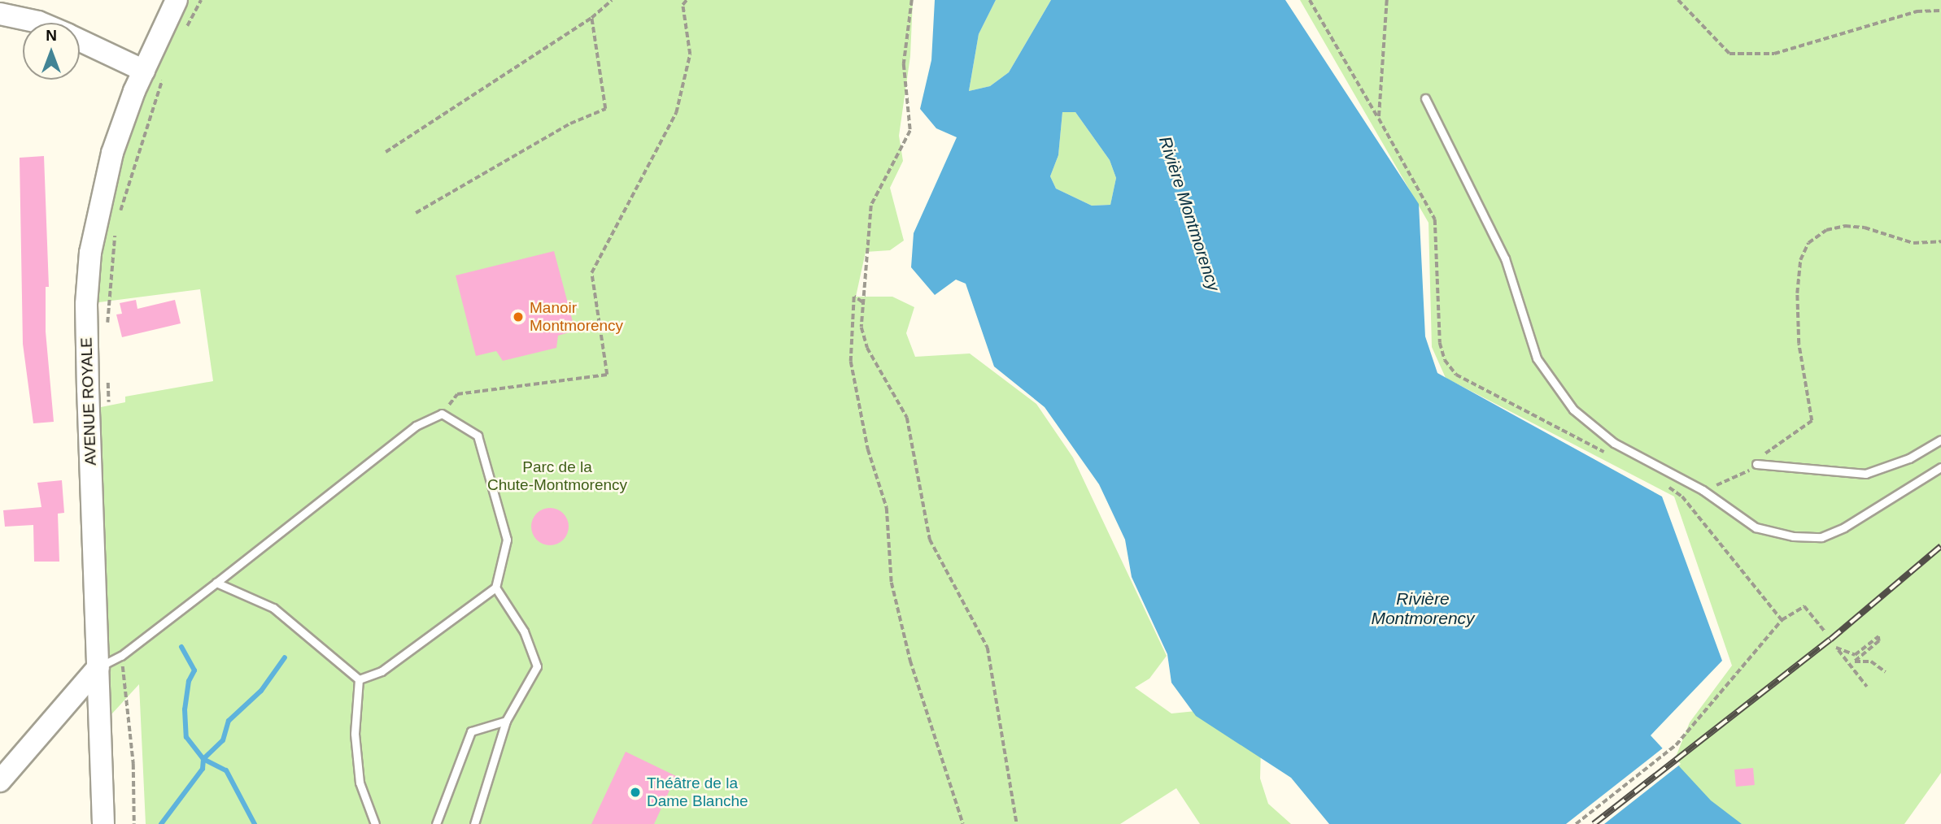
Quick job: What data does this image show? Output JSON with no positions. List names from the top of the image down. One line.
{"streets":{"main road":["AVENUE ROYALE"]},"water":["Rivière Montmorency"],"parks":["Parc de la Chute-Montmorency"],"places":["Manoir Montmorency","Théâtre de la Dame Blanche"],"north":"top"}
